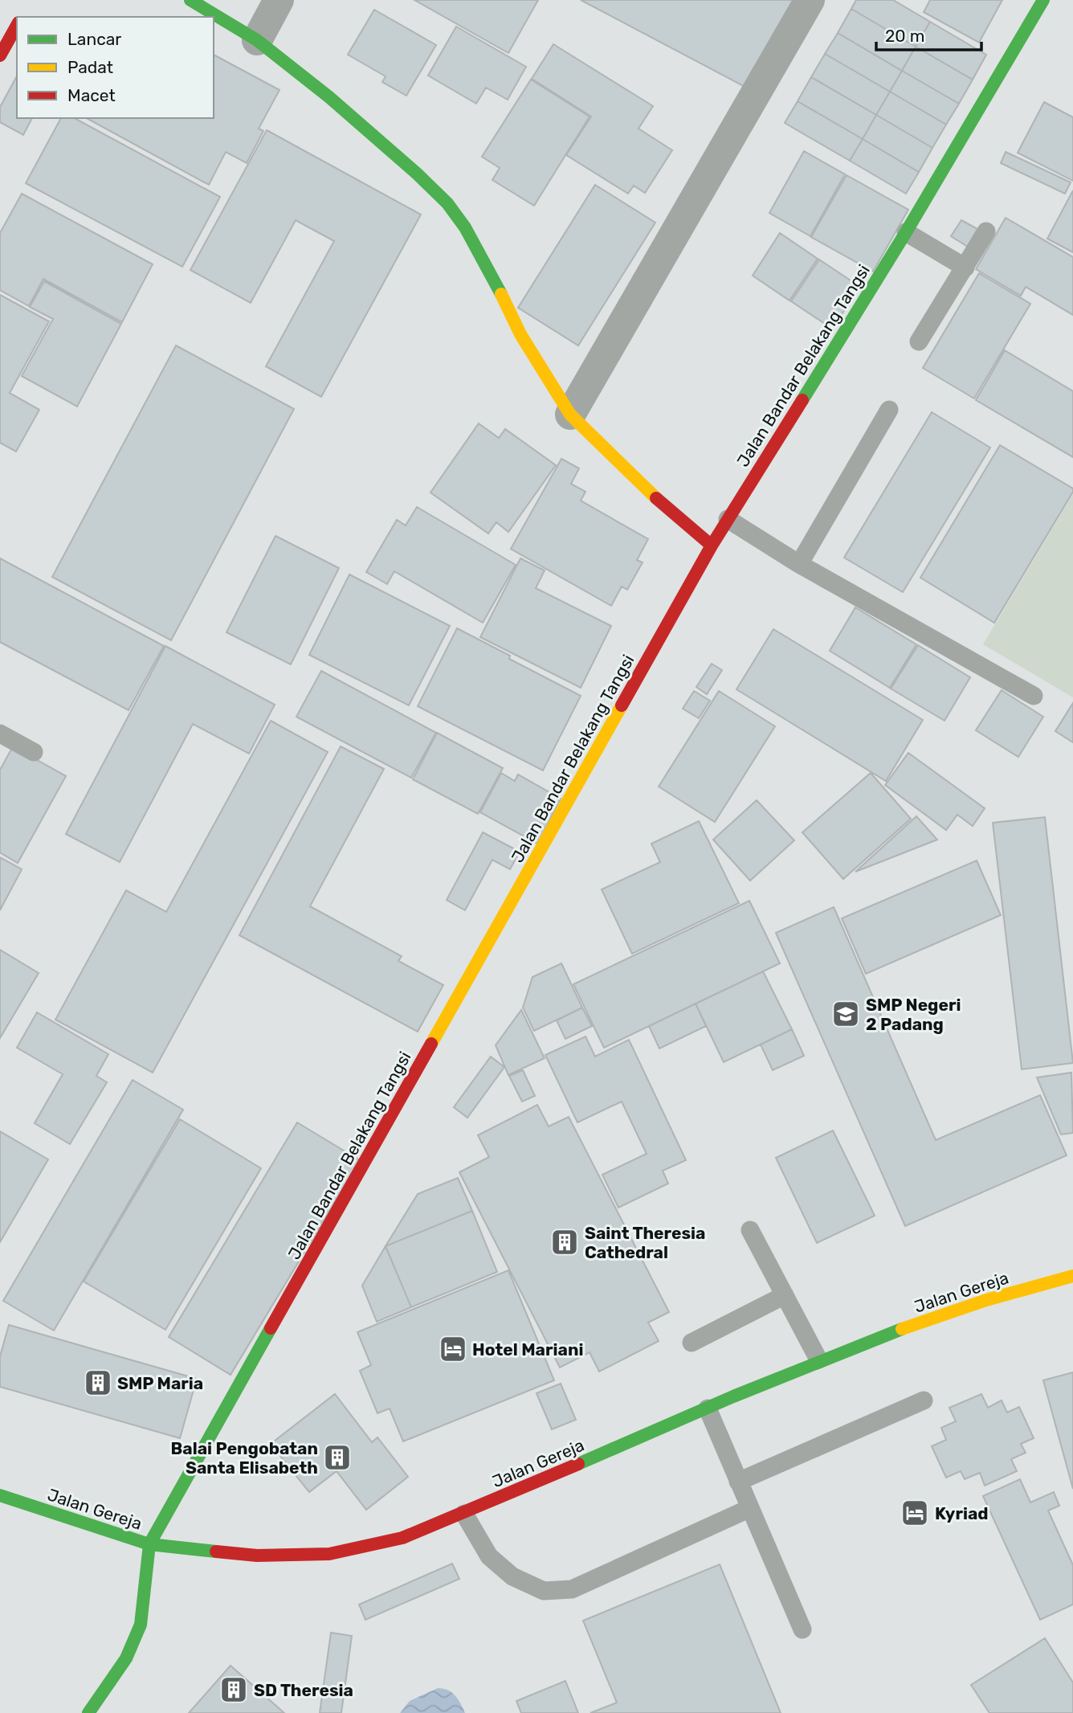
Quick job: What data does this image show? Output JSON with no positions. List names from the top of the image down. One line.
{"streets":{"street":["Jalan Bandar Belakang Tangsi","Jalan Gereja"]},"crossings":[["Jalan Bandar Belakang Tangsi","Jalan Gereja"]],"places":{"school or university":["SMP Negeri 2 Padang"],"building":["Saint Theresia Cathedral","SMP Maria","Balai Pengobatan Santa Elisabeth","SD Theresia"],"hotel":["Hotel Mariani","Kyriad"]},"legend":["Lancar","Padat","Macet"],"scale_bar":"20 m"}
